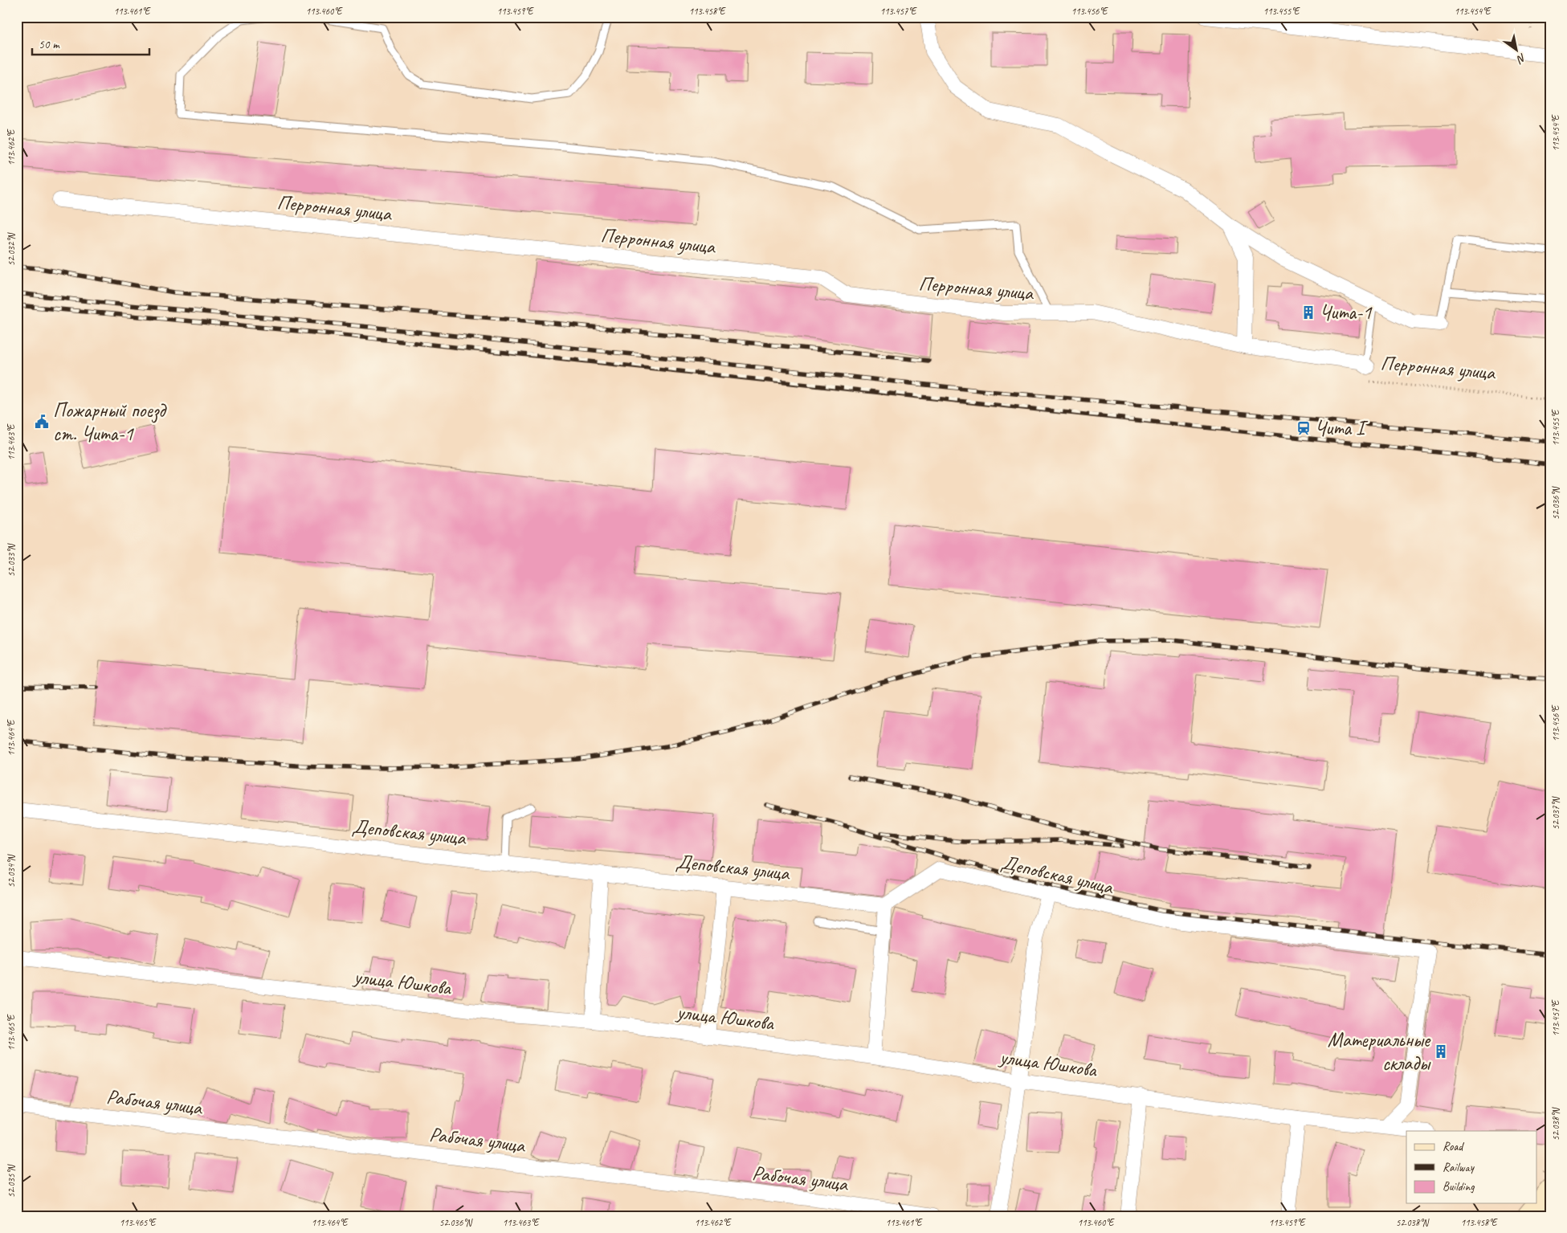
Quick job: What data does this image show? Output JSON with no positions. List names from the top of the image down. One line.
{"streets":{"street":["Перронная улица","Деповская улица","улица Юшкова","Рабочая улица"]},"crossings":[["Деповская улица","улица Юшкова"]],"places":{"building":["Чита-1","Материальные склады"],"public building":["Пожарный поезд ст. Чита-1"],"station":["Чита I"]},"legend":["Road","Railway","Building"],"scale_bar":"50 m","north":"bottom right","coordinates":["113.461°E","113.460°E","113.459°E","113.458°E","113.457°E","113.456°E","113.455°E","113.454°E","113.462°E","52.032°N","113.463°E","52.036°N","52.033°N","113.464°E","52.037°N","52.034°N","113.465°E","52.038°N","52.035°N"]}
